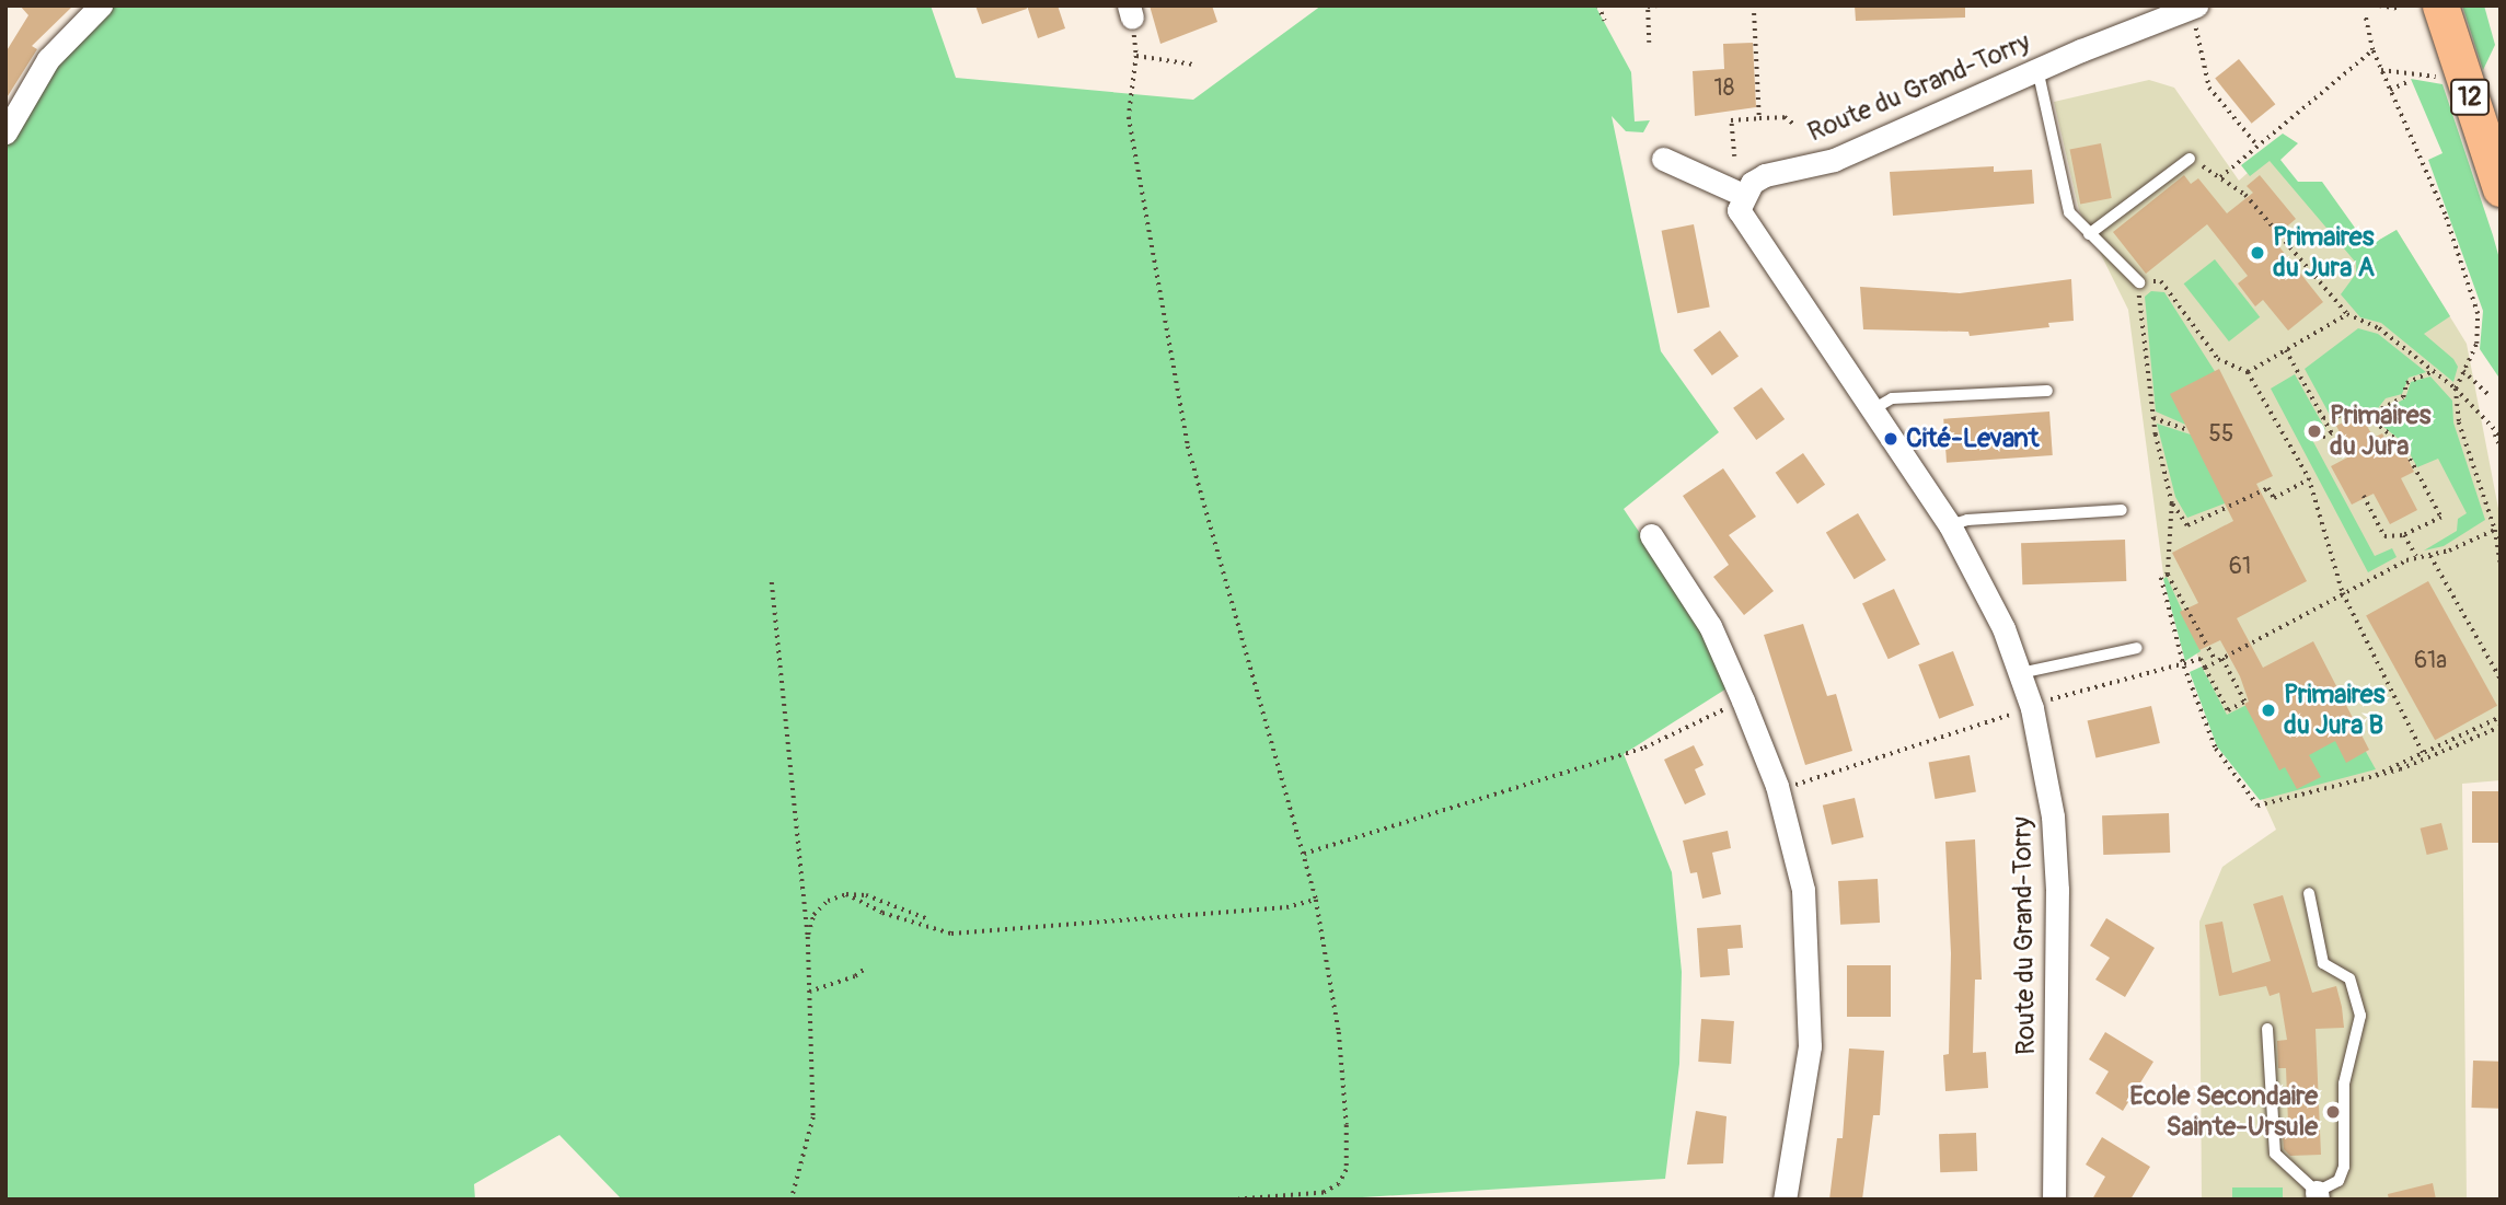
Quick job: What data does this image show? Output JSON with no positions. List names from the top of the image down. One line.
{"streets":{"main road":["12"],"street":["Route du Grand-Torry"]},"places":["Primaires du Jura A","Primaires du Jura","Cité-Levant","Primaires du Jura B","Ecole Secondaire Sainte-Ursule"],"house_numbers":["18","55","61","61a"]}
